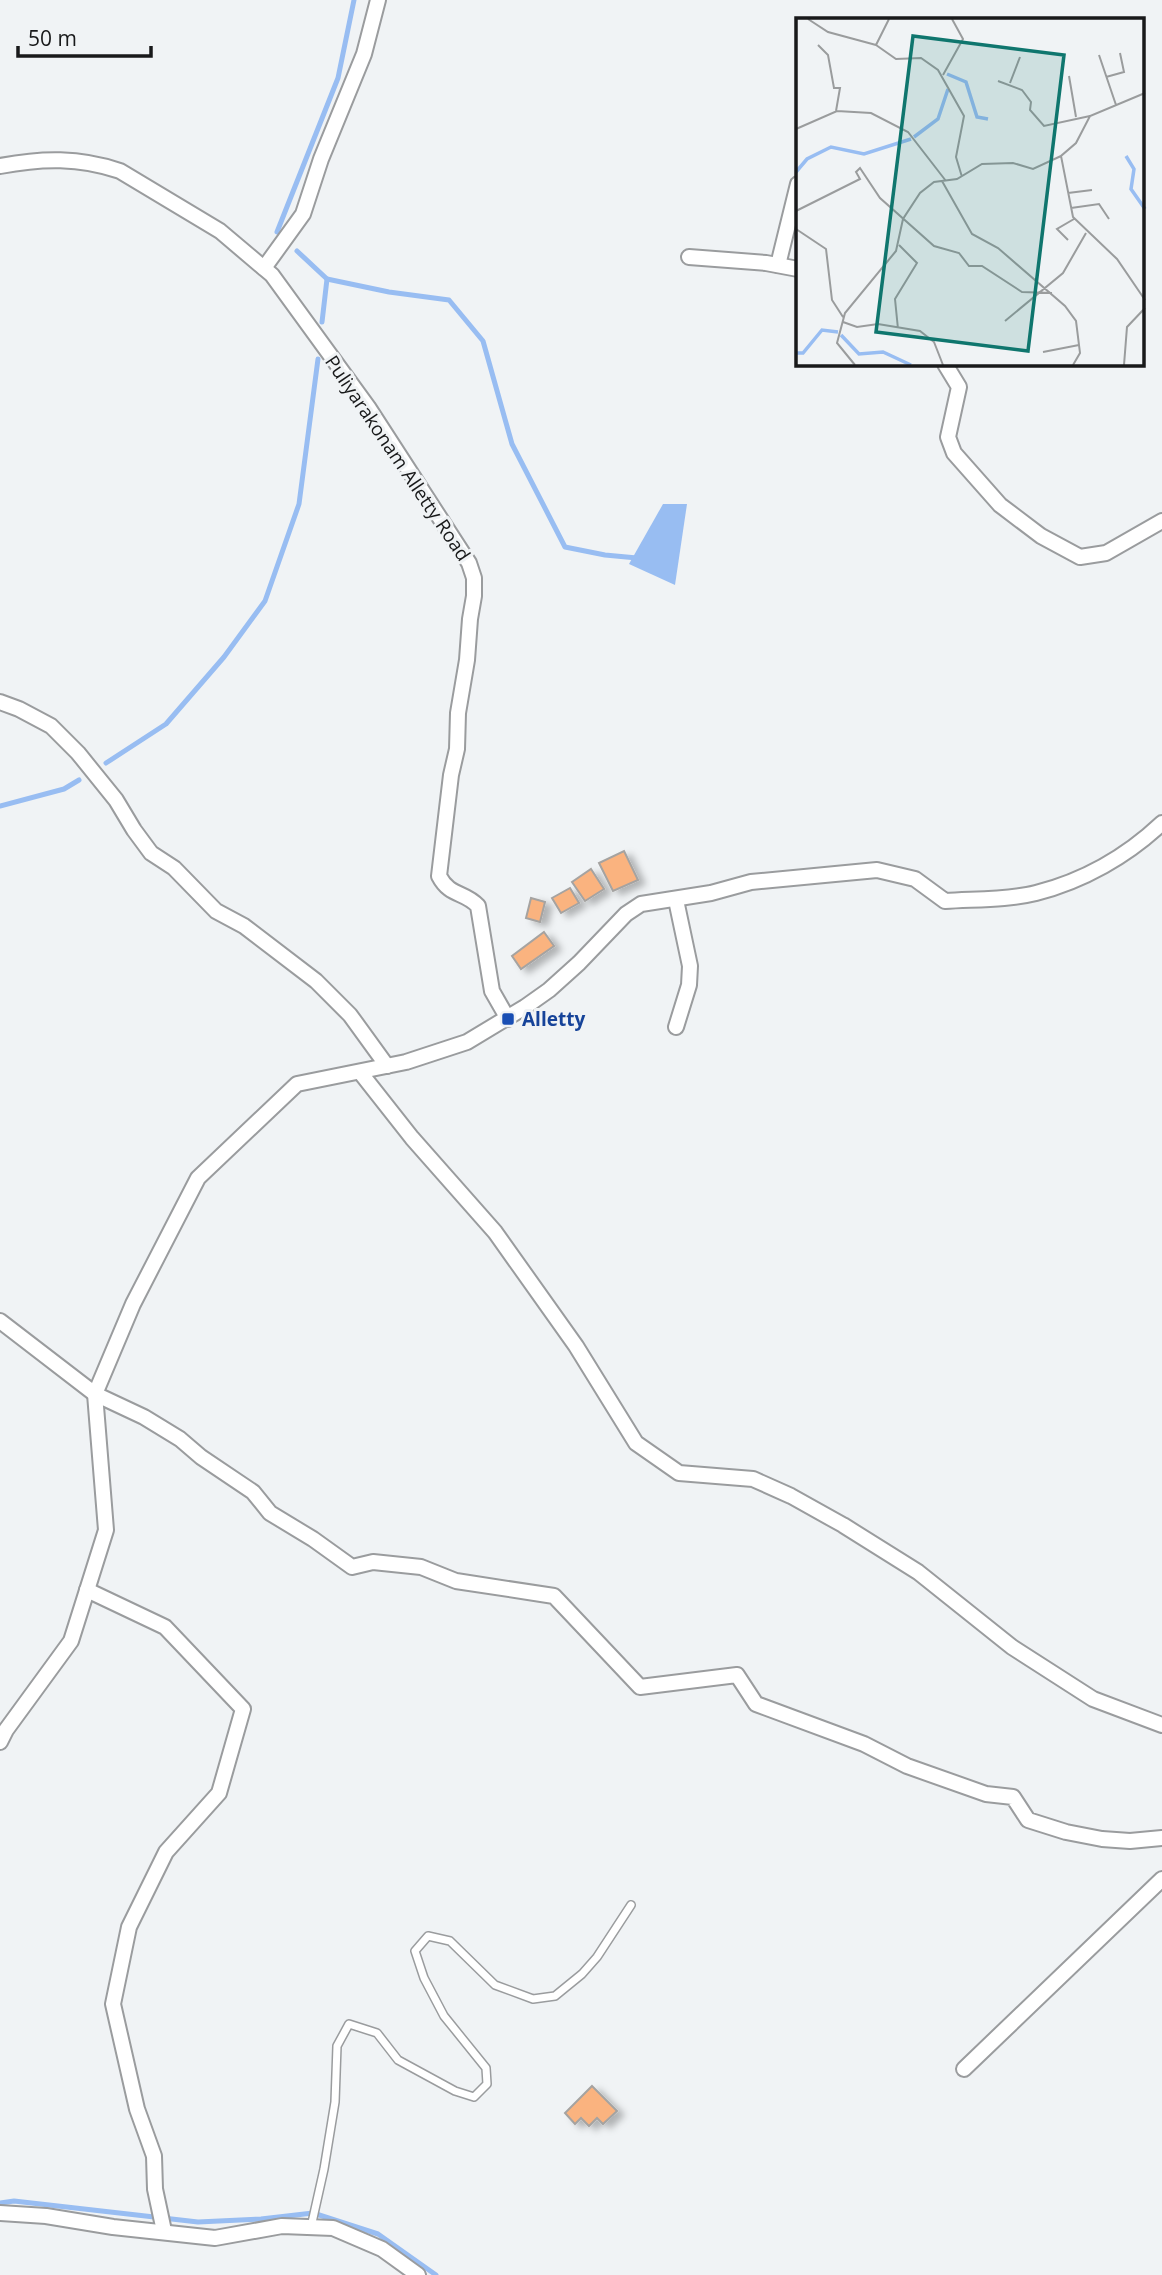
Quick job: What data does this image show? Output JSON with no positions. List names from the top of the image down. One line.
{"streets":{"street":["Puliyarakonam Alletty Road"]},"places":{"transit":["Alletty"]},"scale_bar":"50 m"}
